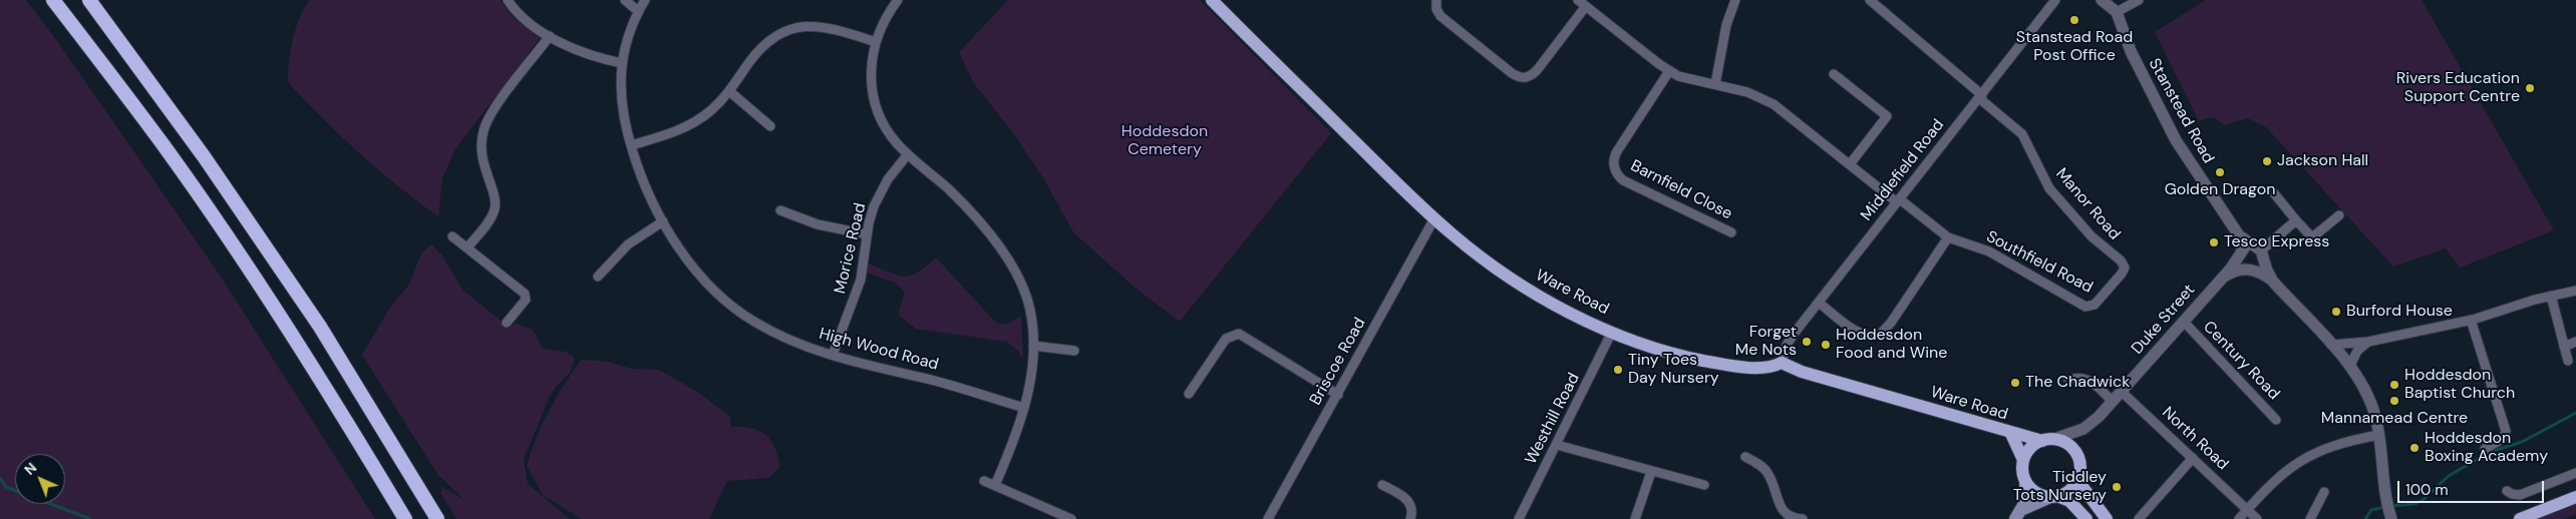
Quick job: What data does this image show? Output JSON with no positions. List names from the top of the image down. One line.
{"streets":{"main road":["Ware Road"],"street":["Stanstead Road","Middlefield Road","Barnfield Close","Manor Road","Morice Road","Southfield Road","Duke Street","High Wood Road","Century Road","Briscoe Road","Westhill Road","North Road"]},"crossings":[["Middlefield Road","Manor Road"],["Middlefield Road","Southfield Road"],["Middlefield Road","Ware Road"],["Barnfield Close","Southfield Road"],["Manor Road","Southfield Road"],["Morice Road","High Wood Road"],["Ware Road","Duke Street"],["Ware Road","Briscoe Road"],["Ware Road","Westhill Road"],["Duke Street","Century Road"],["Duke Street","North Road"]],"parks":["Hoddesdon Cemetery"],"places":["Stanstead Road Post Office","Rivers Education Support Centre","Jackson Hall","Golden Dragon","Tesco Express","Burford House","Forget Me Nots","Hoddesdon Food and Wine","Tiny Toes Day Nursery","The Chadwick","Hoddesdon Baptist Church","Mannamead Centre","Hoddesdon Boxing Academy","Tiddley Tots Nursery"],"scale_bar":"100 m","north":"top left"}
